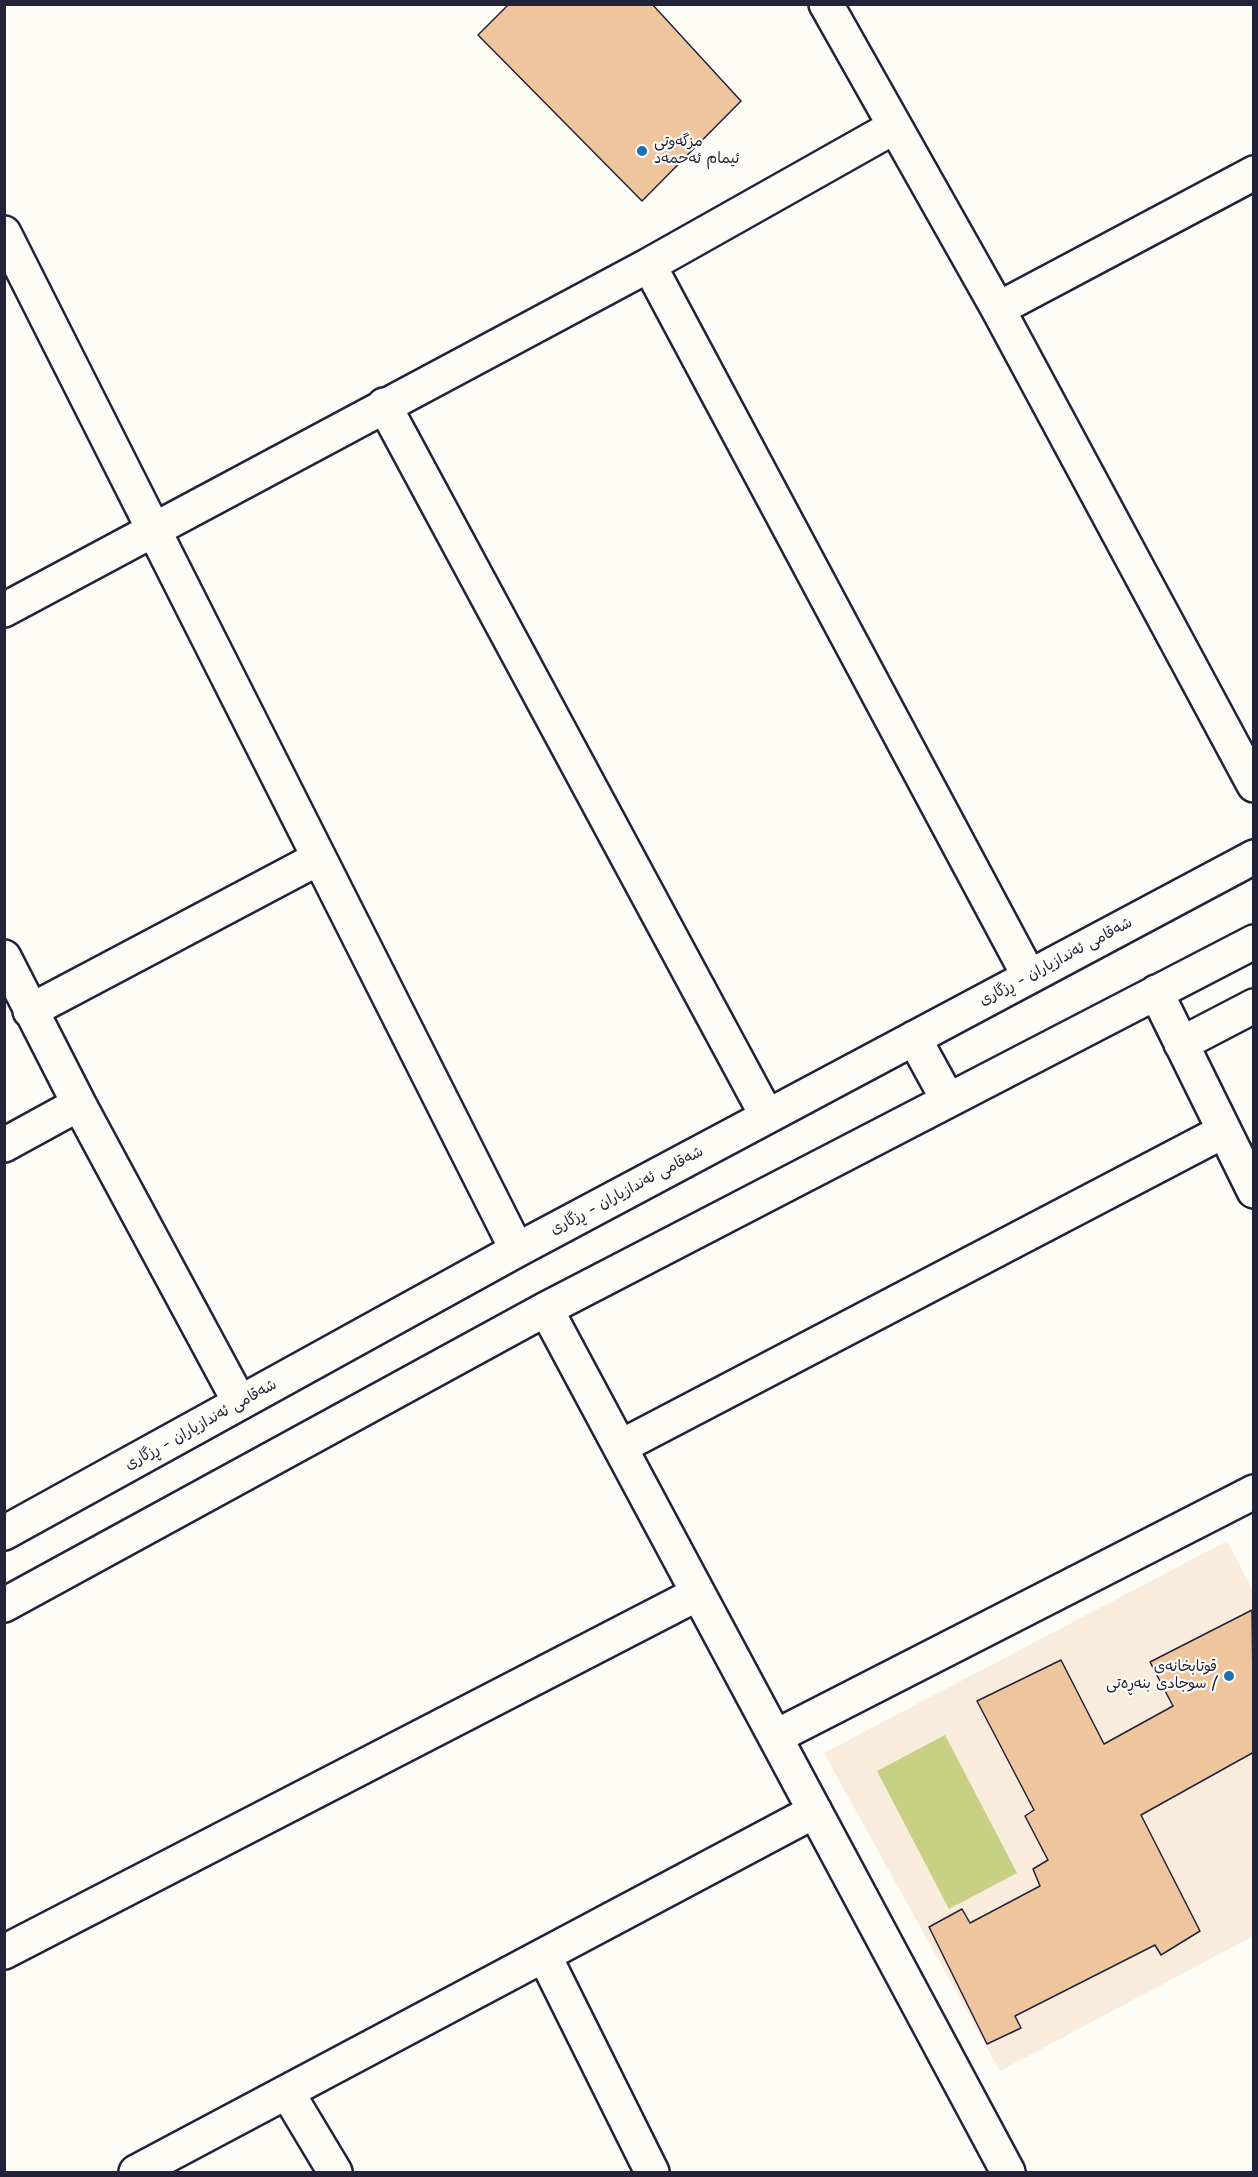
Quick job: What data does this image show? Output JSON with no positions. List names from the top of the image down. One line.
{"streets":{"street":["شەقامی ئەندازیاران - ڕزگاری"]},"places":["مزگەوتی ئیمام ئەحمەد","قوتابخانەی سوجادی بنەڕەتی /"]}
